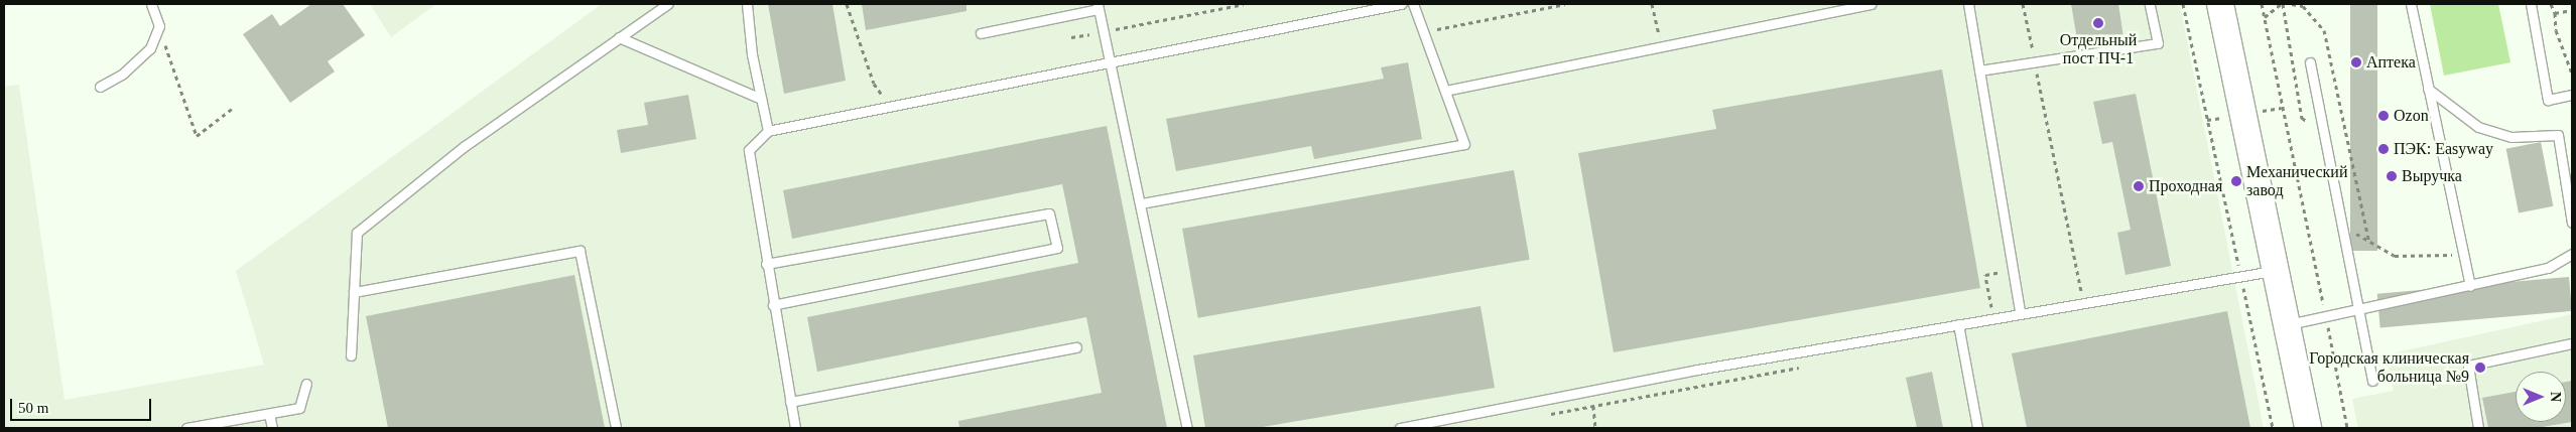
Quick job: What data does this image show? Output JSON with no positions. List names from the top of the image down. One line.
{"places":["Отдельный пост ПЧ-1","Аптека","Ozon","ПЭК: Easyway","Выручка","Механический завод","Проходная","Городская клиническая больница №9"],"scale_bar":"50 m","north":"right"}
